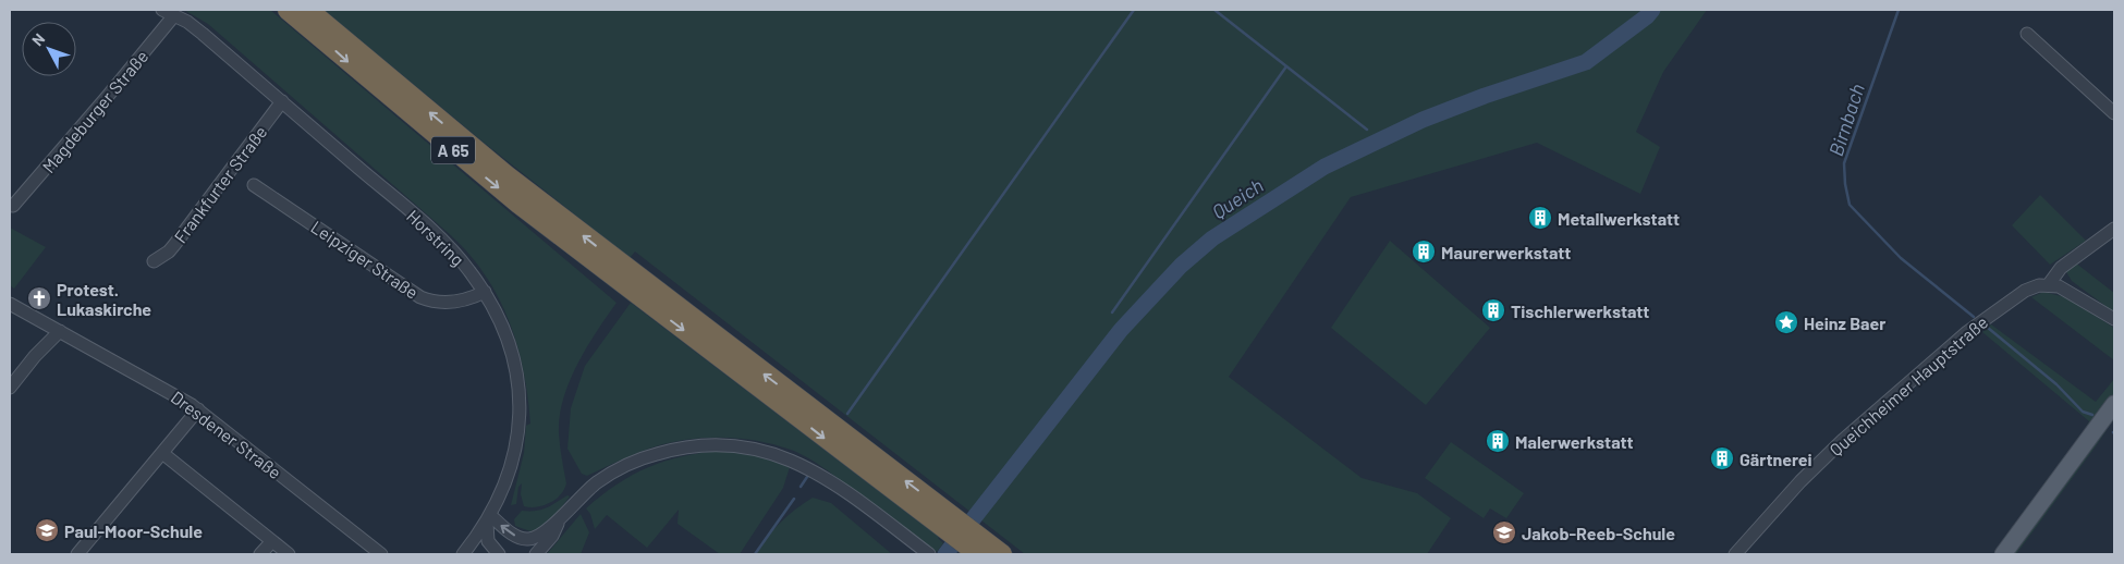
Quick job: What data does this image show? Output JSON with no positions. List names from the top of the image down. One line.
{"streets":{"highway":["A 65"],"street":["Magdeburger Straße","Frankfurter Straße","Horstring","Leipziger Straße","Queichheimer Hauptstraße","Dresdener Straße"]},"crossings":[["Magdeburger Straße","Horstring"],["Frankfurter Straße","Horstring"],["Horstring","Leipziger Straße"]],"water":["Birnbach","Queich"],"places":{"building":["Metallwerkstatt","Maurerwerkstatt","Tischlerwerkstatt","Malerwerkstatt","Gärtnerei"],"church":["Protest. Lukaskirche"],"place":["Heinz Baer"],"school or university":["Paul-Moor-Schule","Jakob-Reeb-Schule"]},"north":"top left"}
